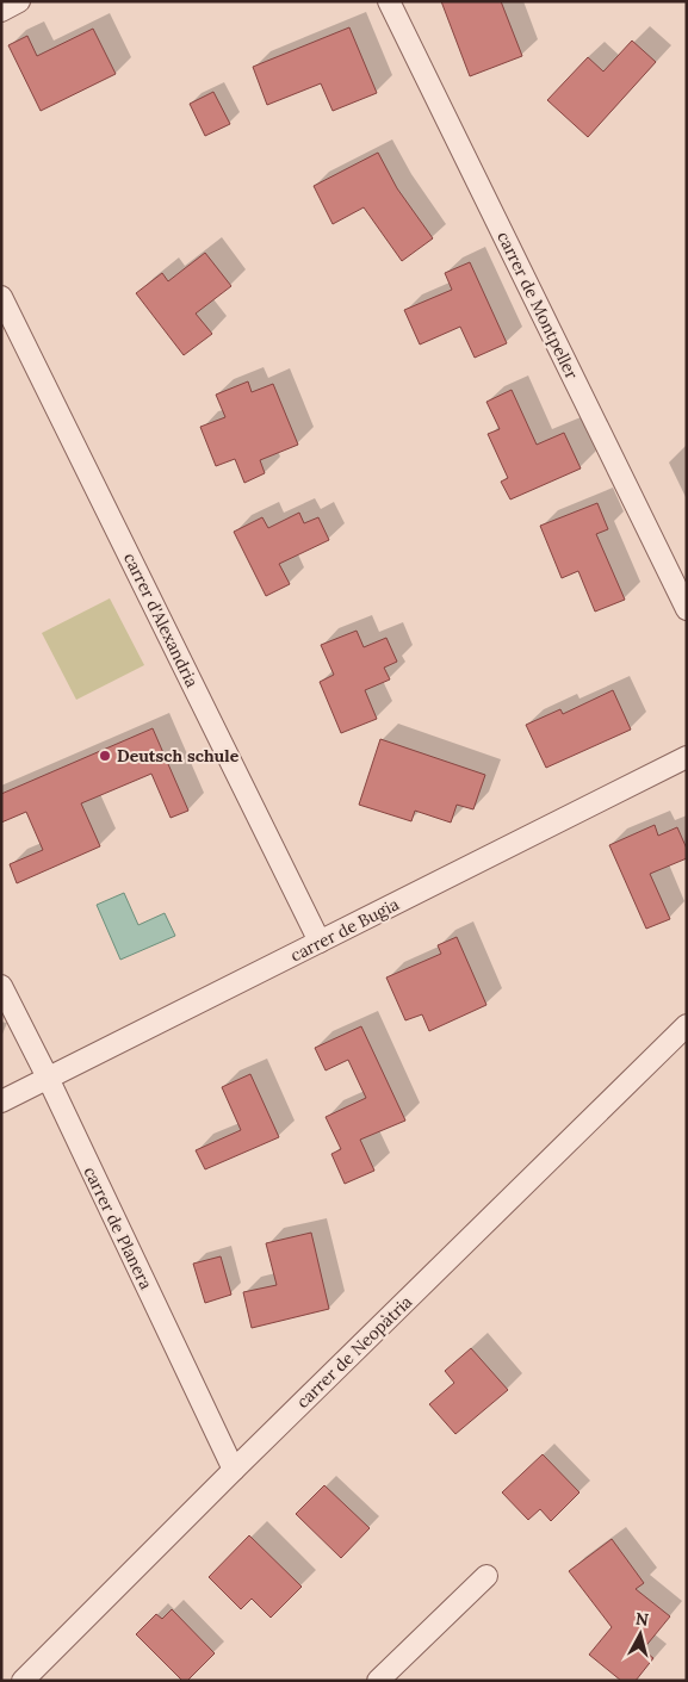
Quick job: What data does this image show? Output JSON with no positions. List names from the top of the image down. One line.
{"streets":{"street":["carrer de Montpeller","carrer d'Alexandria","carrer de Bugia","carrer de Planera","carrer de Neopàtria"]},"crossings":[["carrer d'Alexandria","carrer de Bugia"],["carrer de Bugia","carrer de Planera"],["carrer de Planera","carrer de Neopàtria"]],"places":["Deutsch schule"],"north":"top"}
